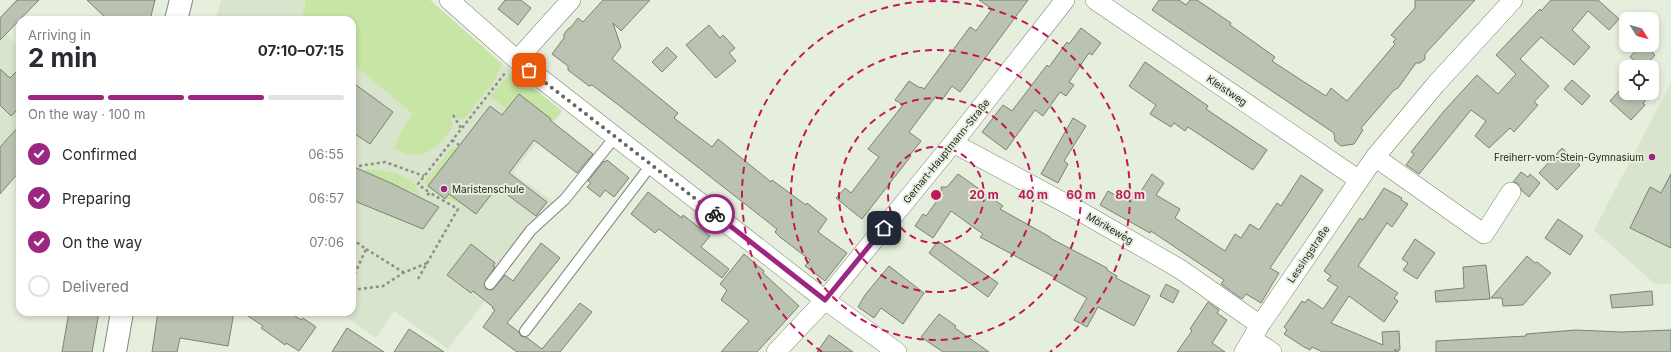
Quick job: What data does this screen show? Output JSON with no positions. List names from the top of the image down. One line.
{"streets":{"street":["Kleistweg","Gerhart-Hauptmann-Straße","Mörikeweg","Lessingstraße"]},"crossings":[["Kleistweg","Lessingstraße"],["Gerhart-Hauptmann-Straße","Mörikeweg"],["Mörikeweg","Lessingstraße"]],"places":["Freiherr-vom-Stein-Gymnasium","Maristenschule"],"north":"bottom right","page":{"heading":["2 min","Arriving in","07:10–07:15"],"bar":"On the way · 100 m","list":[["Confirmed","06:55"],["Preparing","06:57"],["On the way","07:06"],"Delivered"]},"rings":["20 m","40 m","60 m","80 m"]}
